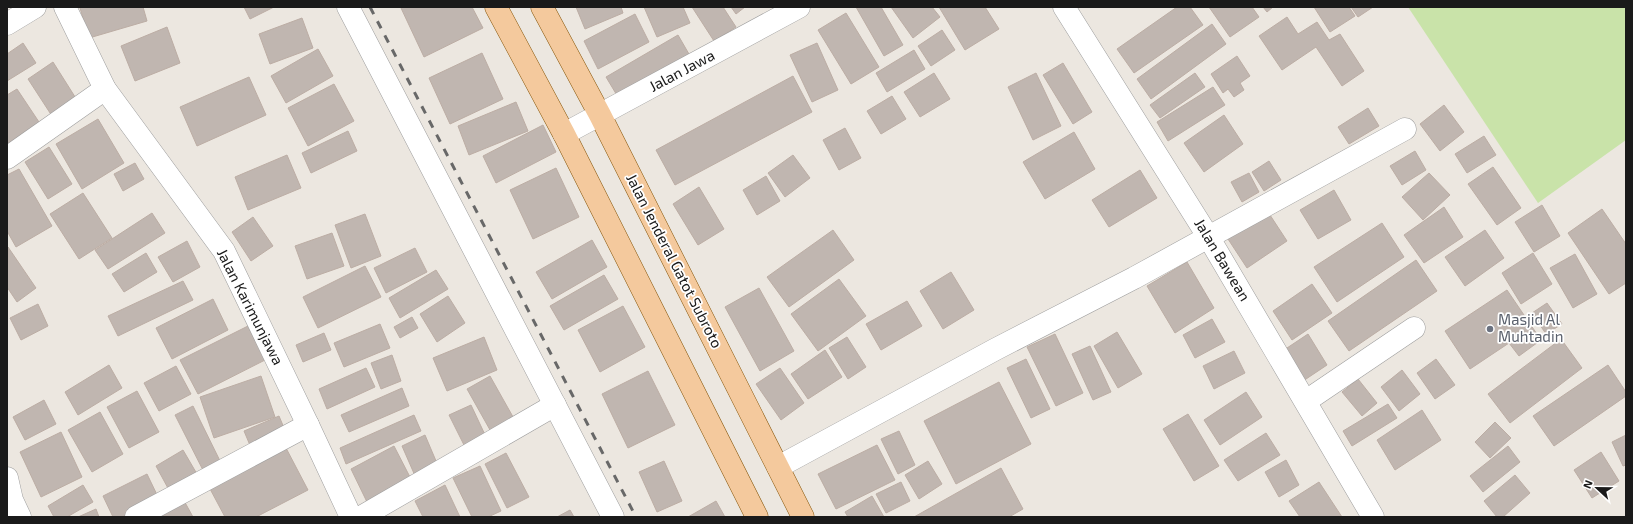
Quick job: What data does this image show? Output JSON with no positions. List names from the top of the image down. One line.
{"streets":{"main road":["Jalan Jenderal Gatot Subroto"],"street":["Jalan Jawa","Jalan Bawean","Jalan Karimunjawa"]},"crossings":[["Jalan Jawa","Jalan Jenderal Gatot Subroto"]],"places":["Masjid Al Muhtadin"],"north":"left"}
